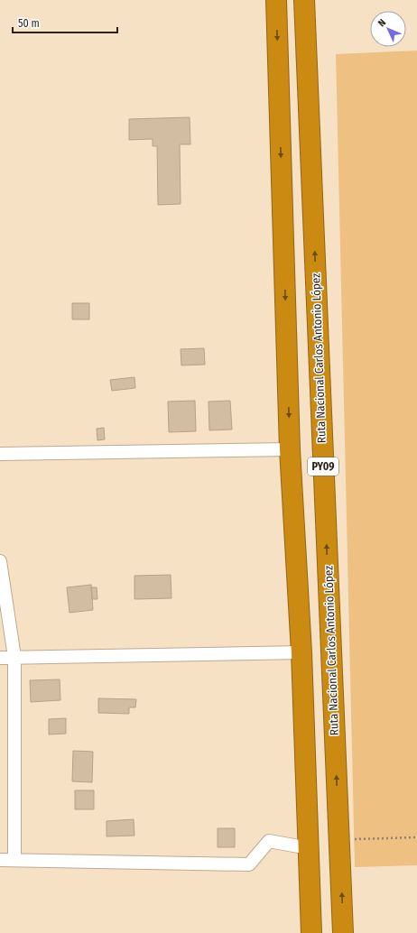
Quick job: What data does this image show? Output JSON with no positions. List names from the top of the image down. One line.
{"streets":{"highway":["Ruta Nacional Carlos Antonio López","PY09"]},"scale_bar":"50 m","north":"top left"}
